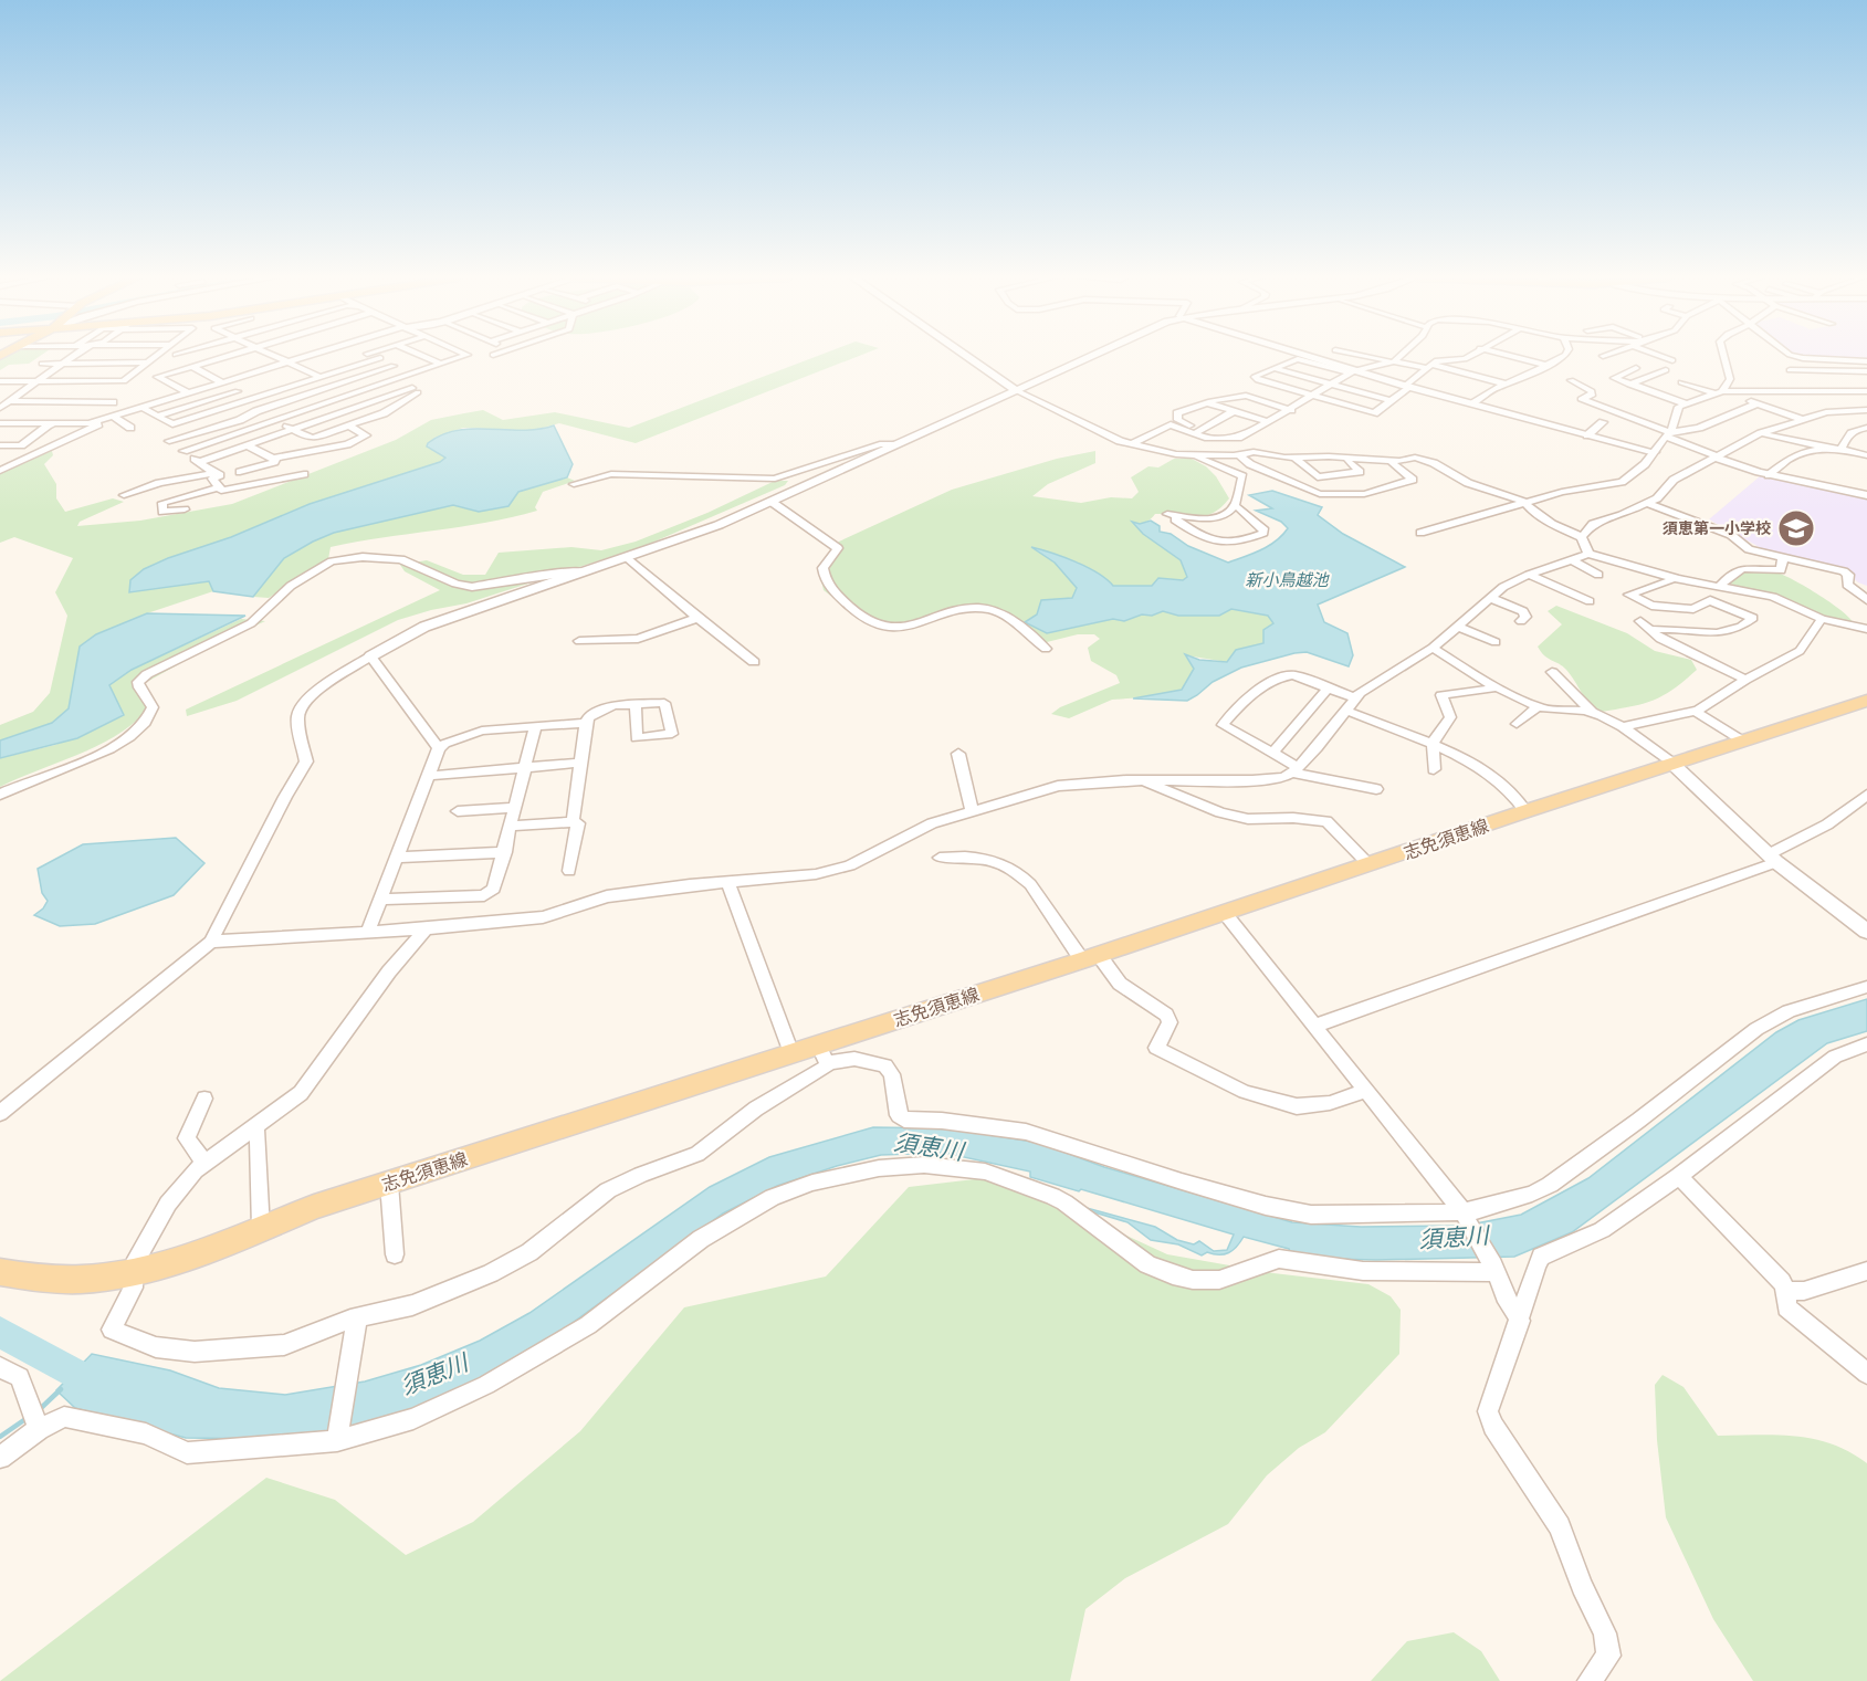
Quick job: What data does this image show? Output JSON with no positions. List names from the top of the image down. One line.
{"streets":{"main road":["志免須恵線"]},"water":["新小鳥越池","須恵川"],"places":{"school or university":["須恵第一小学校"]}}
